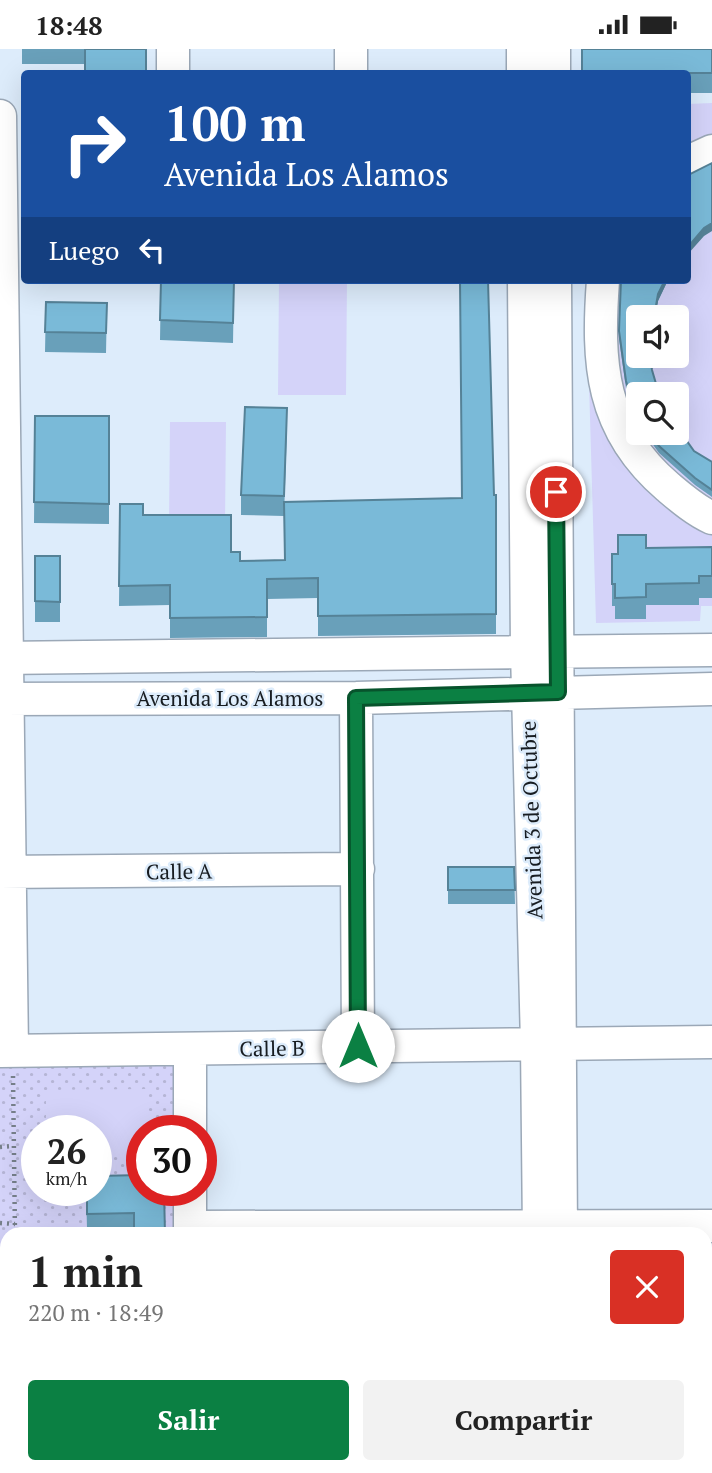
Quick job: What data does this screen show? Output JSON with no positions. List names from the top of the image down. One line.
{"streets":{"street":["Avenida Los Alamos","Avenida 3 de Octubre","Calle A","Calle B"]},"crossings":[["Avenida Los Alamos","Avenida 3 de Octubre"],["Avenida 3 de Octubre","Calle B"]],"page":{"status":"18:48","turn":["100 m","Avenida Los Alamos"],"then":"Luego","speed":"26 km/h","limit":"30","heading":["1 min","220 m · 18:49"],"buttons":["Salir","Compartir"]}}
